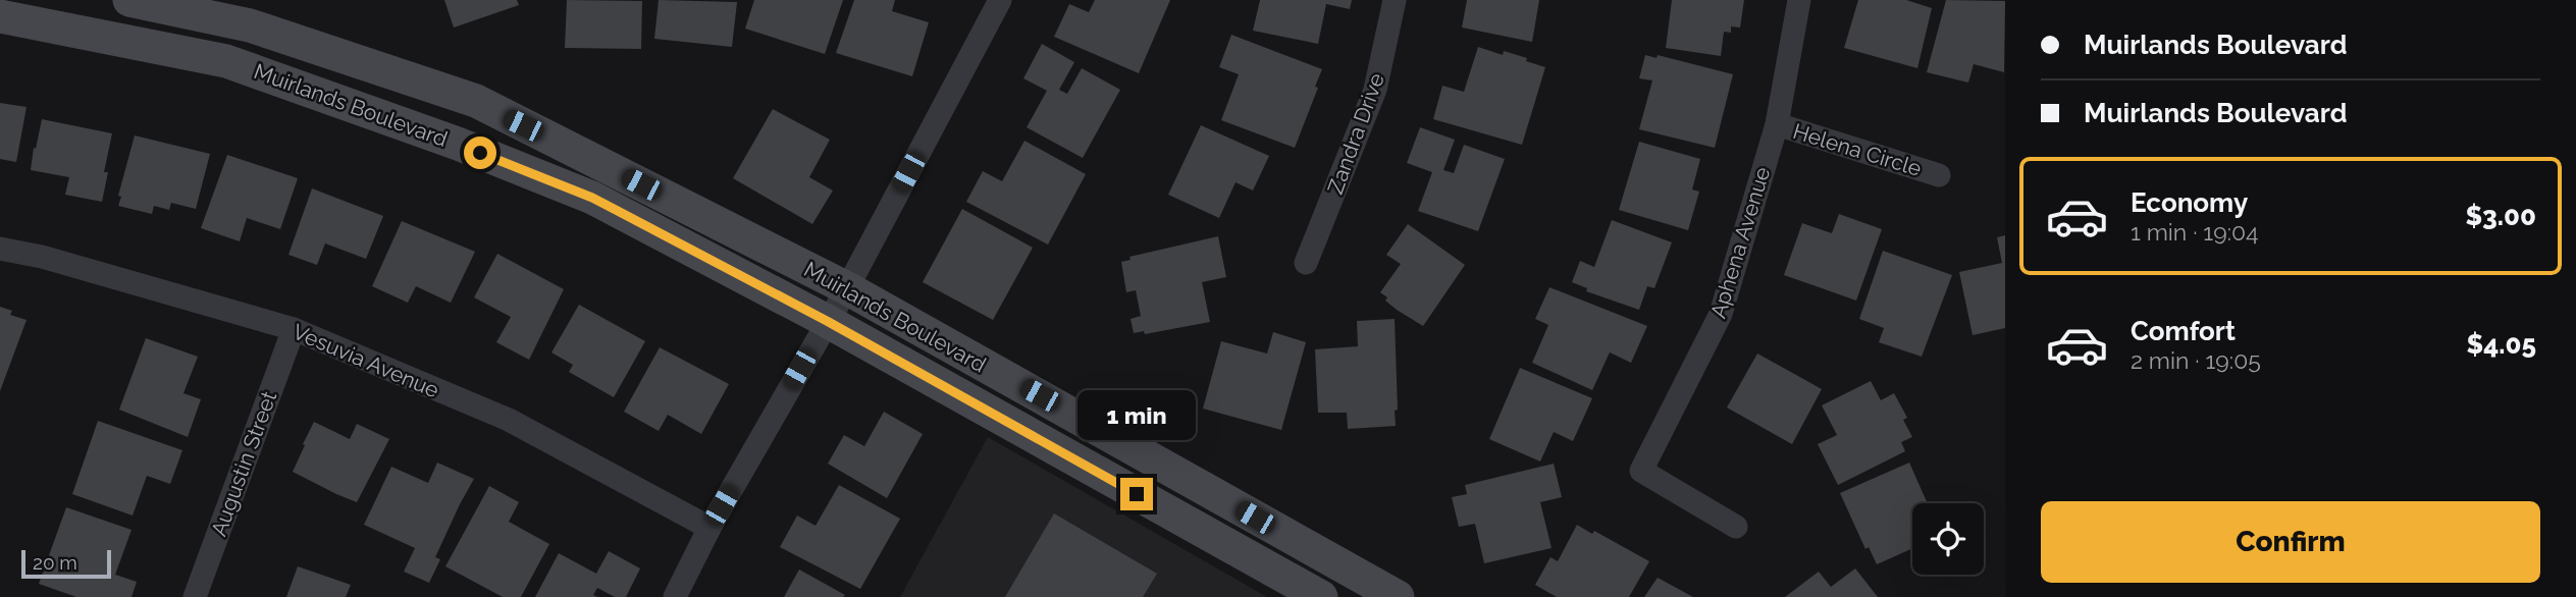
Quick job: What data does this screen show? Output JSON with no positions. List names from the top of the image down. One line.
{"streets":{"main road":["Muirlands Boulevard"],"street":["Zandra Drive","Helena Circle","Aphena Avenue","Vesuvia Avenue","Augustin Street"]},"crossings":[["Helena Circle","Aphena Avenue"],["Vesuvia Avenue","Augustin Street"]],"scale_bar":"20 m","page":{"banner":["Muirlands Boulevard","Muirlands Boulevard"],"list":[{"name":"Economy","note":"1 min · 19:04","value":"$3.00"},{"name":"Comfort","note":"2 min · 19:05","value":"$4.05"}],"bubble":"1 min","buttons":"Confirm","scale":"20 m"}}
